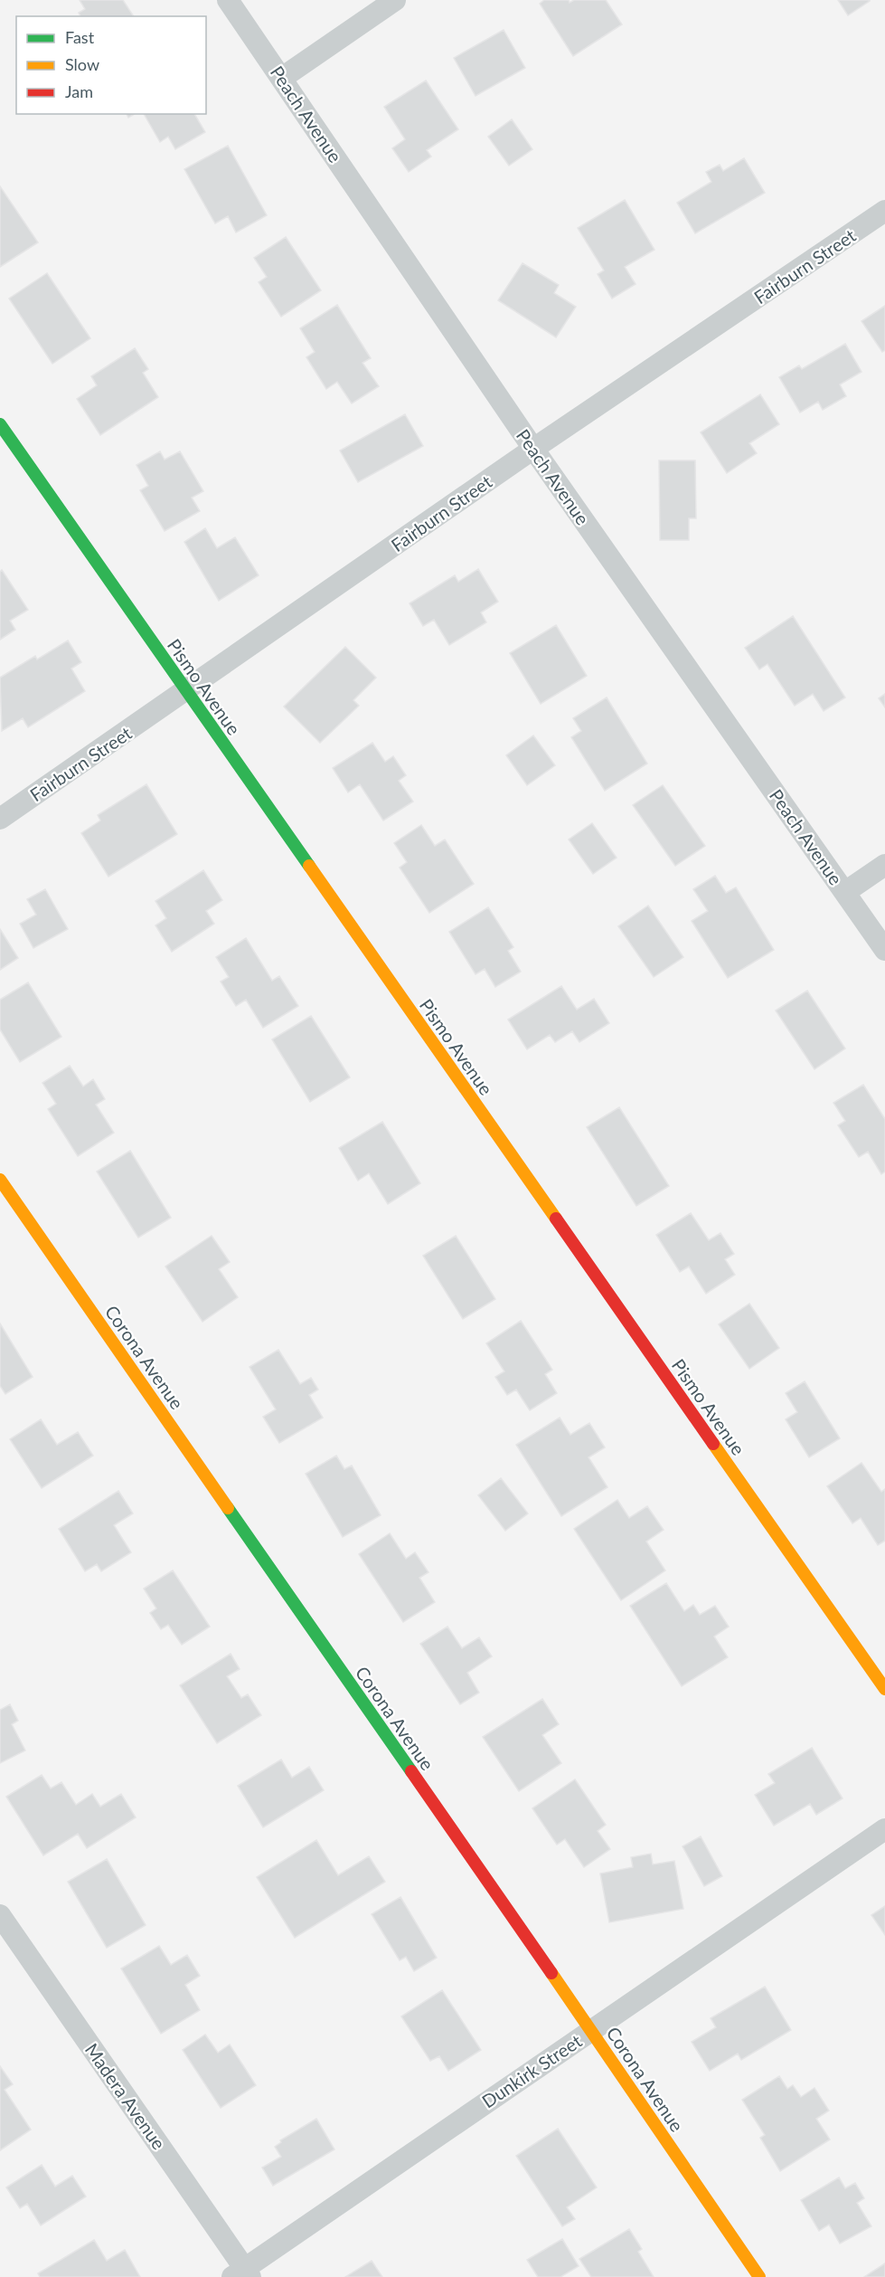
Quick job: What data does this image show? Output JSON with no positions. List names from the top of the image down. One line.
{"streets":{"street":["Peach Avenue","Fairburn Street","Pismo Avenue","Corona Avenue","Dunkirk Street","Madera Avenue"]},"crossings":[["Peach Avenue","Fairburn Street"],["Fairburn Street","Pismo Avenue"],["Corona Avenue","Dunkirk Street"],["Dunkirk Street","Madera Avenue"]],"legend":["Fast","Slow","Jam"]}
